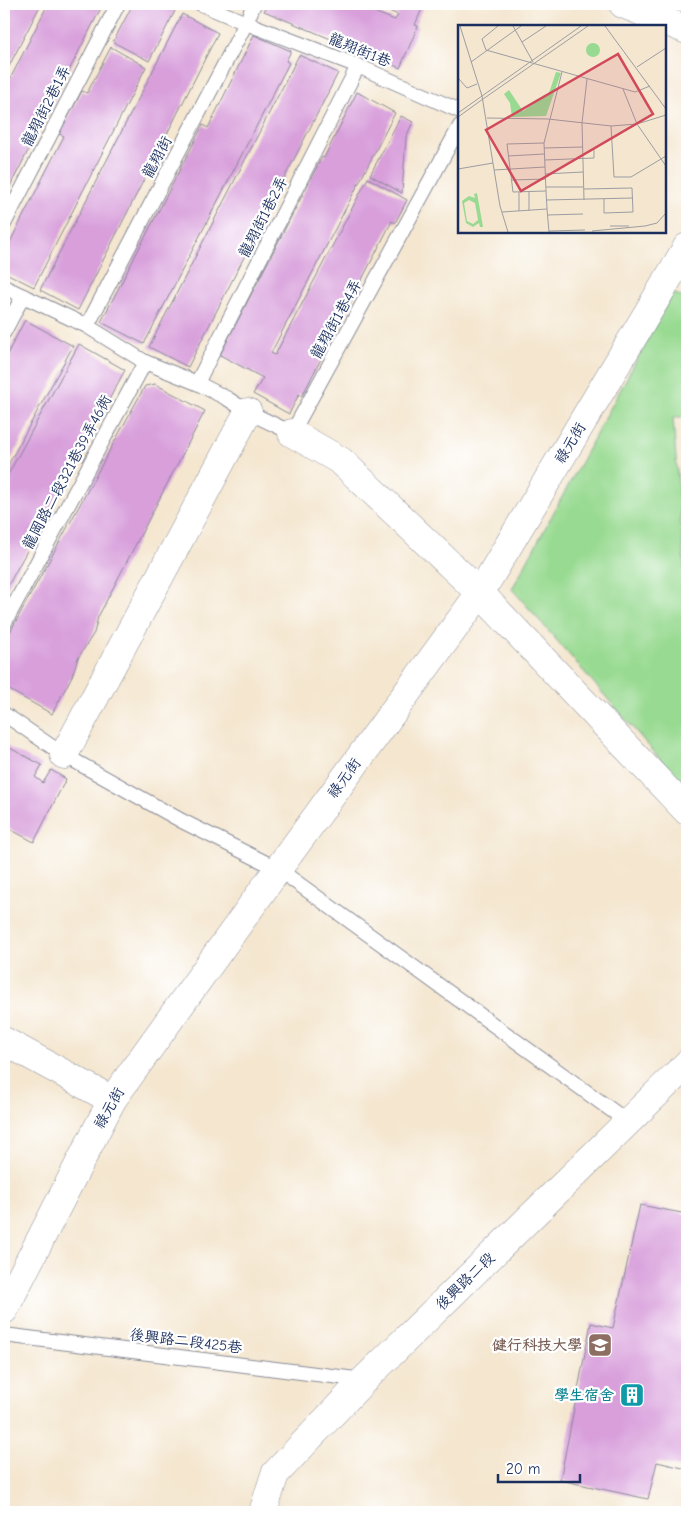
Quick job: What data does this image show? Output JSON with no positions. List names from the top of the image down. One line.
{"streets":{"street":["祿元街","後興路二段"],"lane":["龍翔街1巷","龍翔街2巷1弄","龍翔街","龍翔街1巷2弄","龍翔街1巷4弄","龍岡路二段321巷39弄46衖","後興路二段425巷"]},"crossings":[["龍翔街1巷","龍翔街"],["龍翔街1巷","龍翔街1巷2弄"],["後興路二段","後興路二段425巷"]],"places":{"school or university":["健行科技大學"],"building":["學生宿舍"]},"scale_bar":"20 m"}
